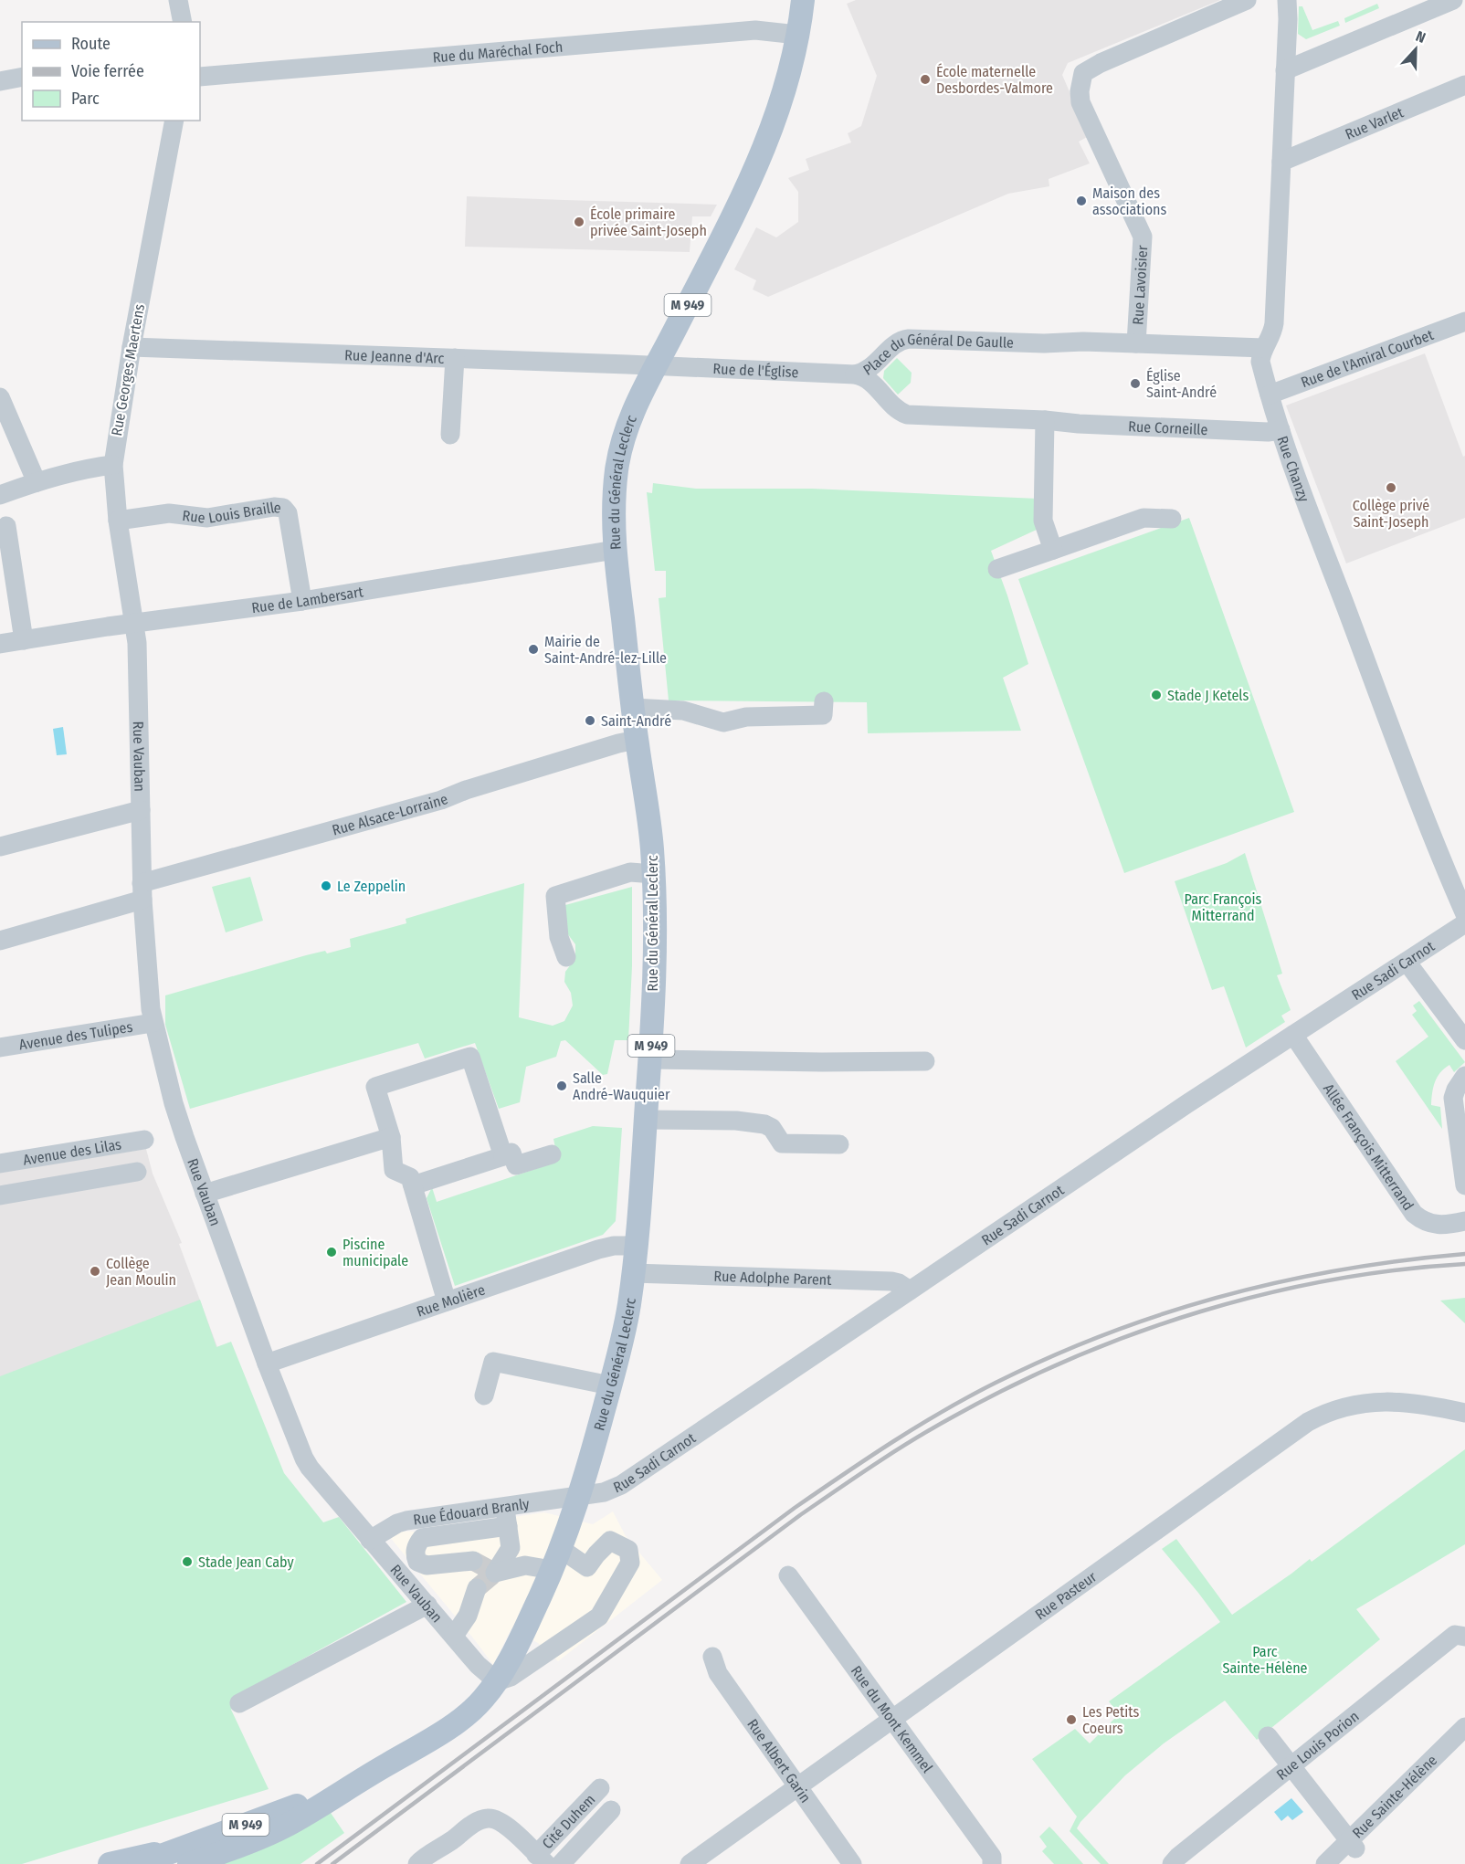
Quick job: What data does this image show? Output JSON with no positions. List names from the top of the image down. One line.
{"streets":{"main road":["M 949","Rue du Général Leclerc"],"street":["Rue du Maréchal Foch","Rue Varlet","Rue Lavoisier","Rue Jeanne d'Arc","Place du Général De Gaulle","Rue de l'Amiral Courbet","Rue Georges Maertens","Rue de l'Église","Rue Corneille","Rue Chanzy","Rue Louis Braille","Rue de Lambersart","Rue Vauban","Rue Alsace-Lorraine","Rue Sadi Carnot","Avenue des Tulipes","Allée François Mitterrand","Avenue des Lilas","Rue Adolphe Parent","Rue Molière","Rue Édouard Branly","Rue Pasteur","Rue du Mont Kemmel","Rue Louis Porion","Rue Albert Garin","Rue Sainte-Hélène","Cité Duhem"]},"crossings":[["Rue du Maréchal Foch","Rue du Général Leclerc"],["Rue Varlet","Rue Chanzy"],["Rue Lavoisier","Place du Général De Gaulle"],["Rue Lavoisier","Rue Chanzy"],["Rue Jeanne d'Arc","Rue Georges Maertens"],["Rue Jeanne d'Arc","Rue de l'Église"],["Rue Jeanne d'Arc","Rue du Général Leclerc"],["Place du Général De Gaulle","Rue de l'Église"],["Place du Général De Gaulle","Rue Corneille"],["Rue de l'Amiral Courbet","Rue Chanzy"],["Rue Georges Maertens","Rue Louis Braille"],["Rue Georges Maertens","Rue de Lambersart"],["Rue Georges Maertens","Rue Vauban"],["Rue de l'Église","Rue du Général Leclerc"],["Rue Corneille","Rue Chanzy"],["Rue du Général Leclerc","Rue de Lambersart"],["Rue du Général Leclerc","Rue Vauban"],["Rue du Général Leclerc","Rue Alsace-Lorraine"],["Rue du Général Leclerc","Rue Sadi Carnot"],["Rue du Général Leclerc","Rue Adolphe Parent"],["Rue du Général Leclerc","Rue Molière"],["Rue du Général Leclerc","Rue Édouard Branly"],["Rue Louis Braille","Rue de Lambersart"],["Rue de Lambersart","Rue Vauban"],["Rue Vauban","Rue Alsace-Lorraine"],["Rue Vauban","Avenue des Tulipes"],["Rue Vauban","Rue Molière"],["Rue Vauban","Rue Édouard Branly"],["Rue Sadi Carnot","Allée François Mitterrand"],["Rue Sadi Carnot","Rue Adolphe Parent"],["Rue Sadi Carnot","Rue Édouard Branly"],["Rue Pasteur","Rue du Mont Kemmel"],["Rue Pasteur","Rue Albert Garin"]],"parks":["Parc François Mitterrand","Parc Sainte-Hélène"],"places":["École maternelle Desbordes-Valmore","Maison des associations","École primaire privée Saint-Joseph","Église Saint-André","Collège privé Saint-Joseph","Mairie de Saint-André-lez-Lille","Stade J Ketels","Saint-André","Le Zeppelin","Salle André-Wauquier","Piscine municipale","Collège Jean Moulin","Stade Jean Caby","Les Petits Coeurs"],"legend":["Route","Voie ferrée","Parc"],"north":"top"}
